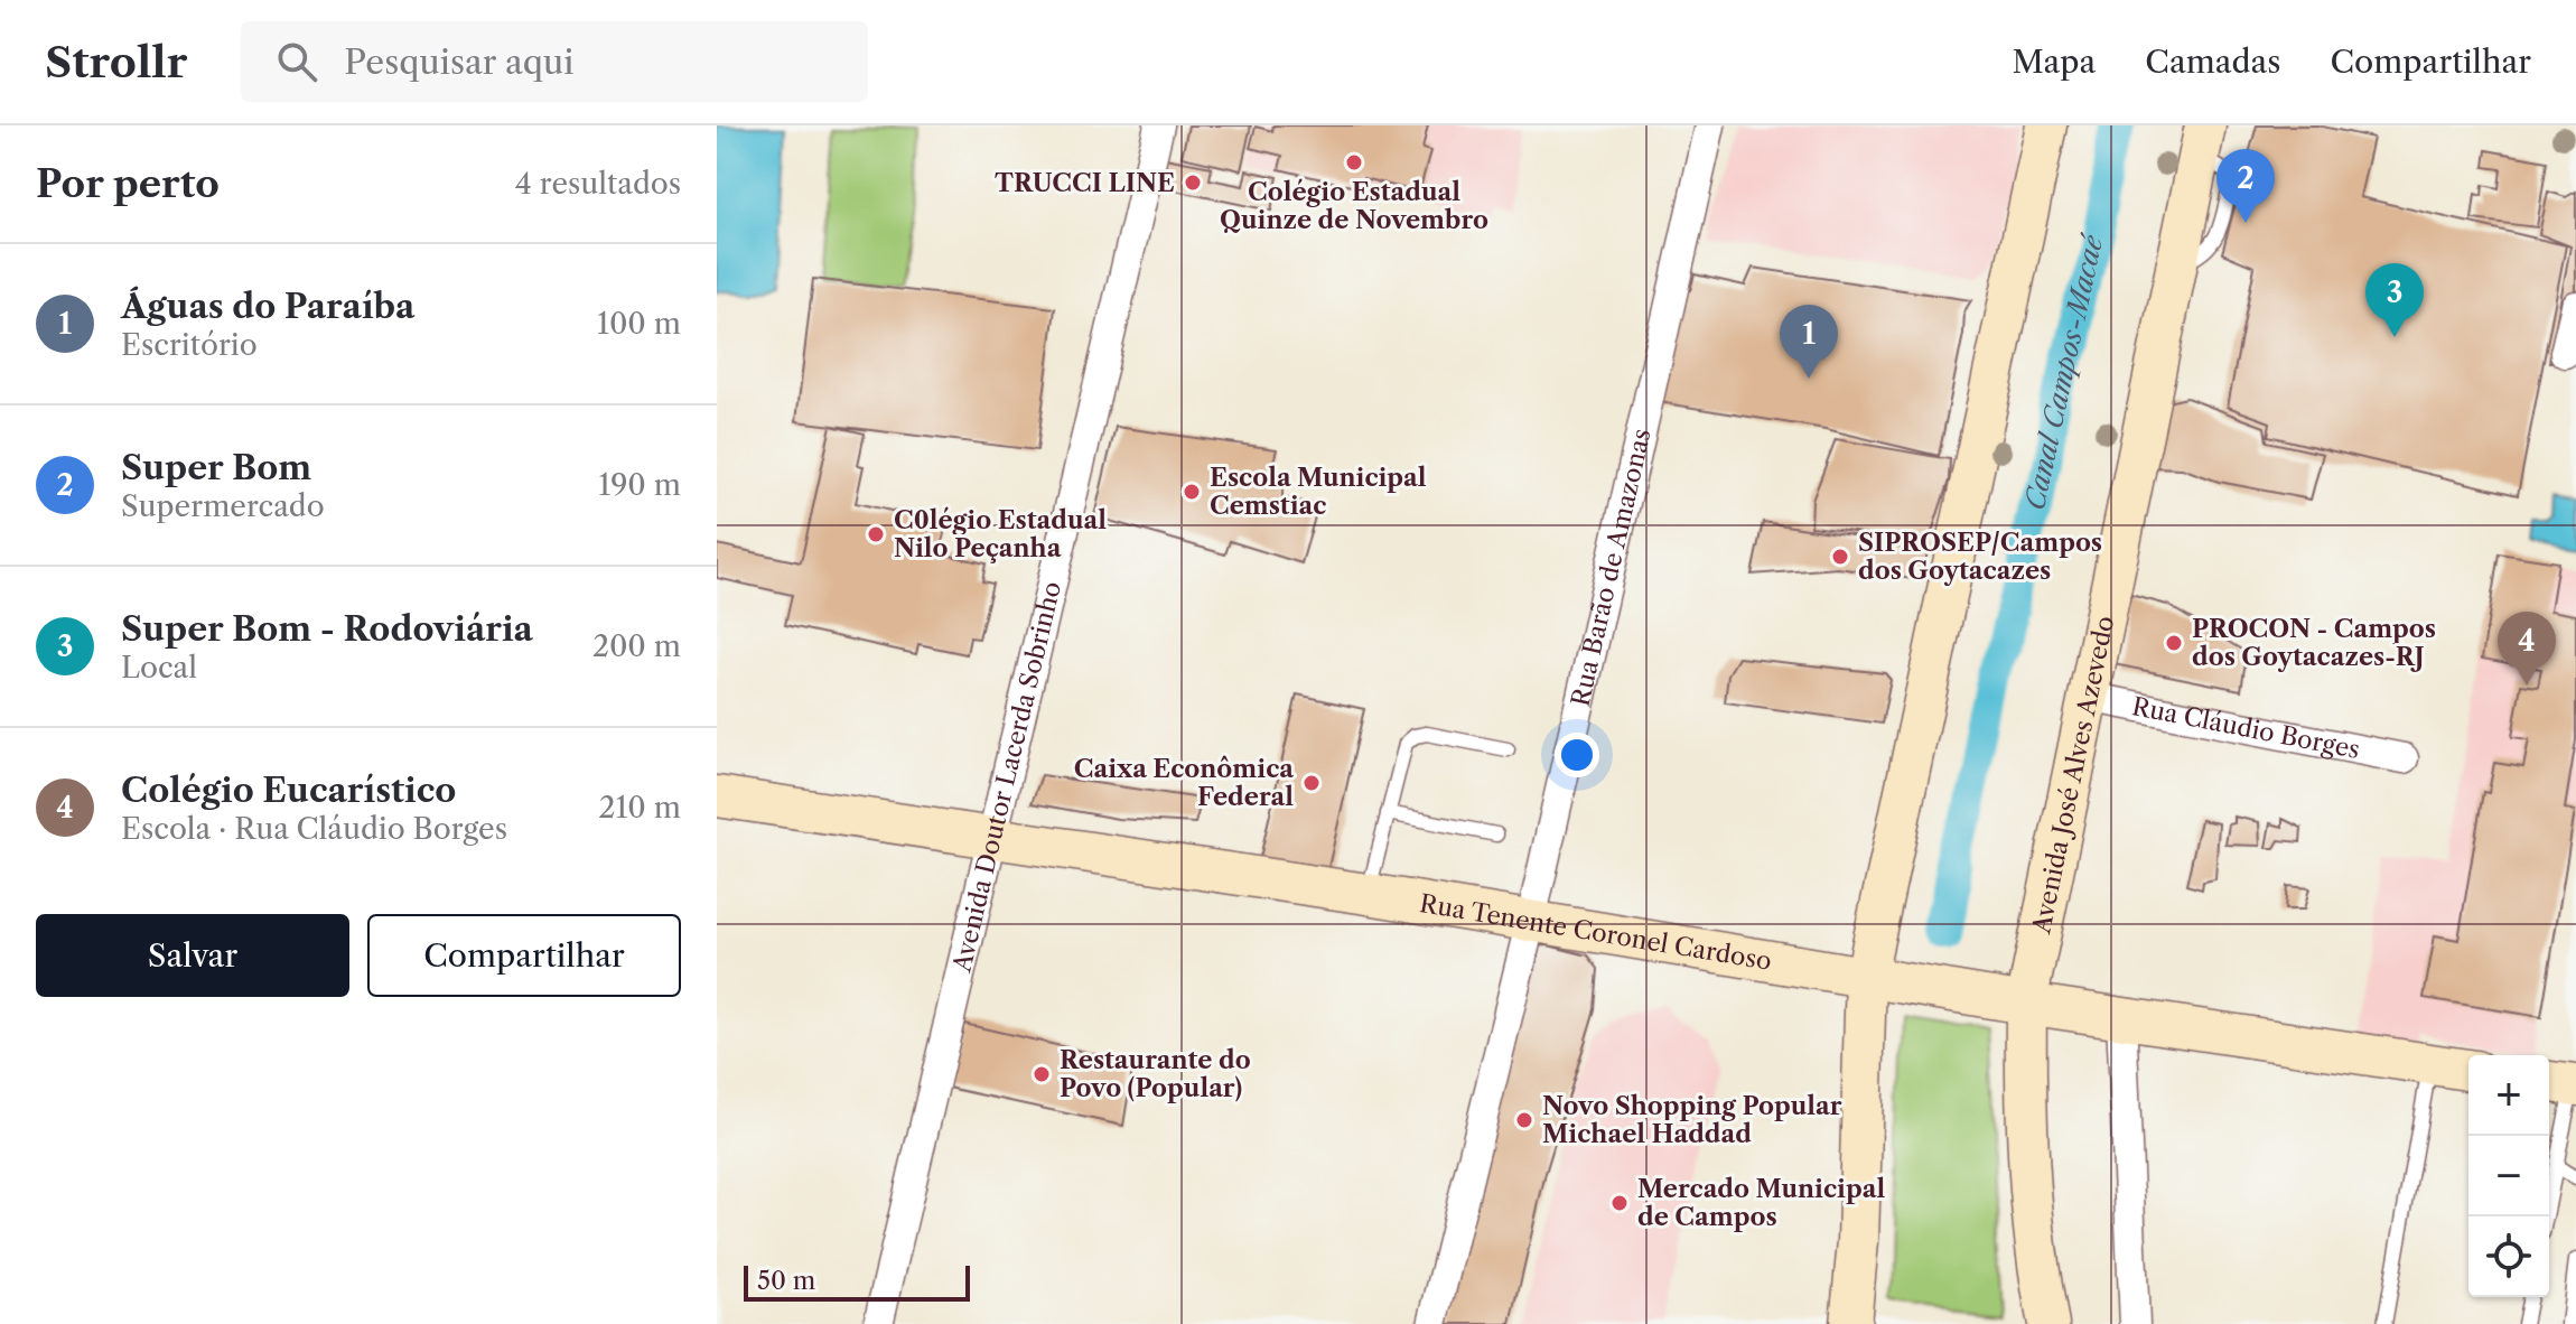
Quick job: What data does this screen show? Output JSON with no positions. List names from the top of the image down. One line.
{"streets":{"main road":["Avenida José Alves Azevedo","Rua Tenente Coronel Cardoso"],"street":["Rua Barão de Amazonas","Rua Cláudio Borges","Avenida Doutor Lacerda Sobrinho"]},"crossings":[["Rua Barão de Amazonas","Rua Tenente Coronel Cardoso"],["Rua Cláudio Borges","Avenida José Alves Azevedo"],["Avenida José Alves Azevedo","Rua Tenente Coronel Cardoso"],["Avenida Doutor Lacerda Sobrinho","Rua Tenente Coronel Cardoso"]],"water":["Canal Campos-Macaé"],"places":["Colégio Estadual Quinze de Novembro","TRUCCI LINE","Escola Municipal Cemstiac","C0légio Estadual Nilo Peçanha","SIPROSEP/Campos dos Goytacazes","PROCON - Campos dos Goytacazes-RJ","Caixa Econômica Federal","Restaurante do Povo (Popular)","Novo Shopping Popular Michael Haddad","Mercado Municipal de Campos"],"scale_bar":"50 m","page":{"header":"Strollr","search":"Pesquisar aqui","nav":["Mapa","Camadas","Compartilhar"],"heading":["Por perto","4 resultados"],"pins":["2","3","1","4"],"list":[{"mark":"1","name":"Águas do Paraíba","note":"Escritório","value":"100 m"},{"mark":"2","name":"Super Bom","note":"Supermercado","value":"190 m"},{"mark":"3","name":"Super Bom - Rodoviária","note":"Local","value":"200 m"},{"mark":"4","name":"Colégio Eucarístico","note":"Escola · Rua Cláudio Borges","value":"210 m"}],"buttons":["Salvar","Compartilhar"],"map_buttons":["+","−"],"scale":"50 m"}}
